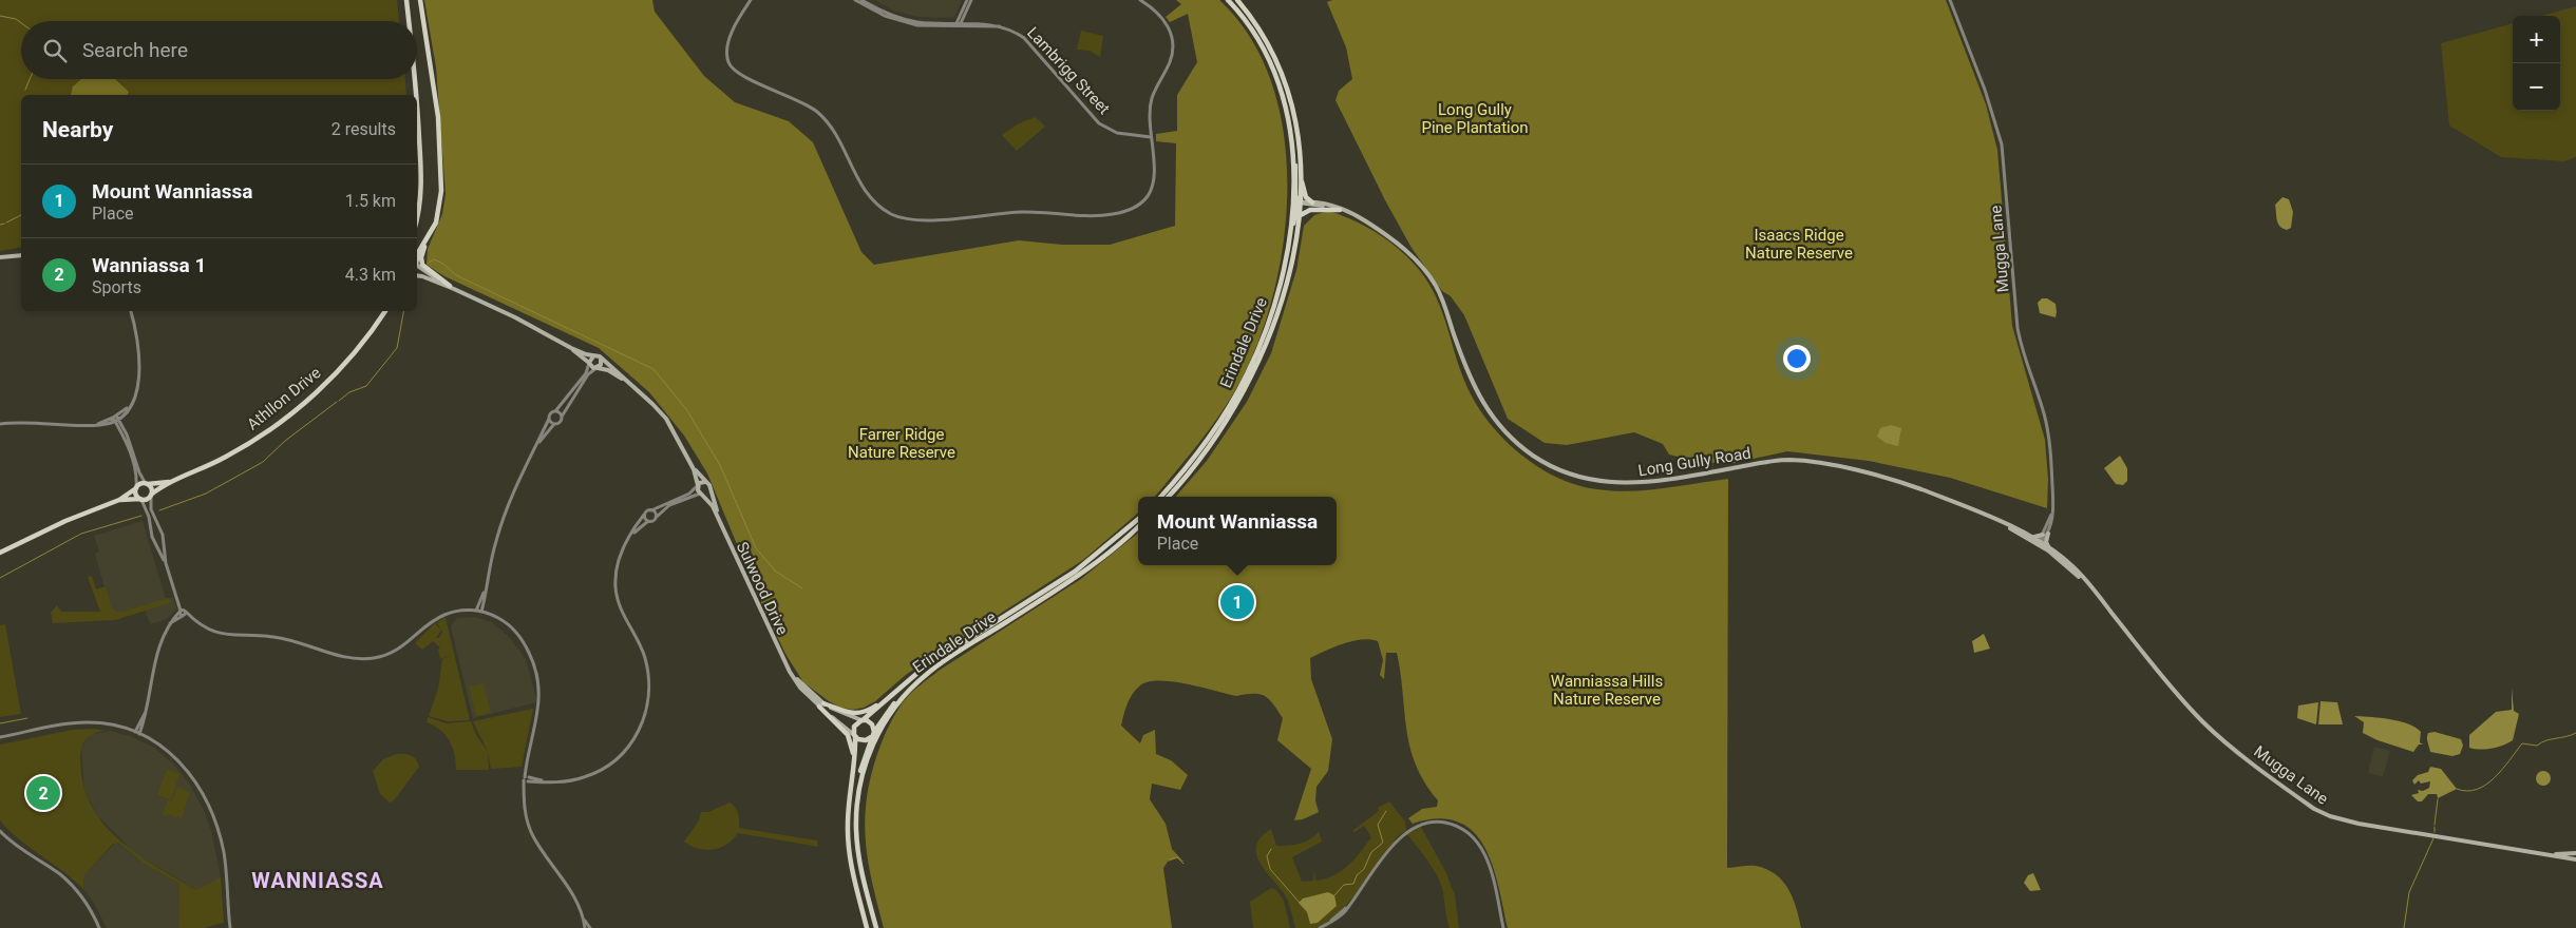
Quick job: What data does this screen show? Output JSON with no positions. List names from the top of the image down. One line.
{"streets":{"main road":["Mugga Lane","Erindale Drive","Athllon Drive","Long Gully Road","Sulwood Drive"],"street":["Lambrigg Street"]},"crossings":[["Mugga Lane","Long Gully Road"],["Erindale Drive","Long Gully Road"],["Erindale Drive","Sulwood Drive"]],"districts":["WANNIASSA"],"parks":["Long Gully Pine Plantation","Isaacs Ridge Nature Reserve","Farrer Ridge Nature Reserve","Wanniassa Hills Nature Reserve"],"page":{"map_buttons":["+","−"],"search":"Search here","heading":["Nearby","2 results"],"list":[{"mark":"1","name":"Mount Wanniassa","note":"Place","value":"1.5 km"},{"mark":"2","name":"Wanniassa 1","note":"Sports","value":"4.3 km"}],"popup":["Mount Wanniassa","Place"],"pins":["1","2"]}}
